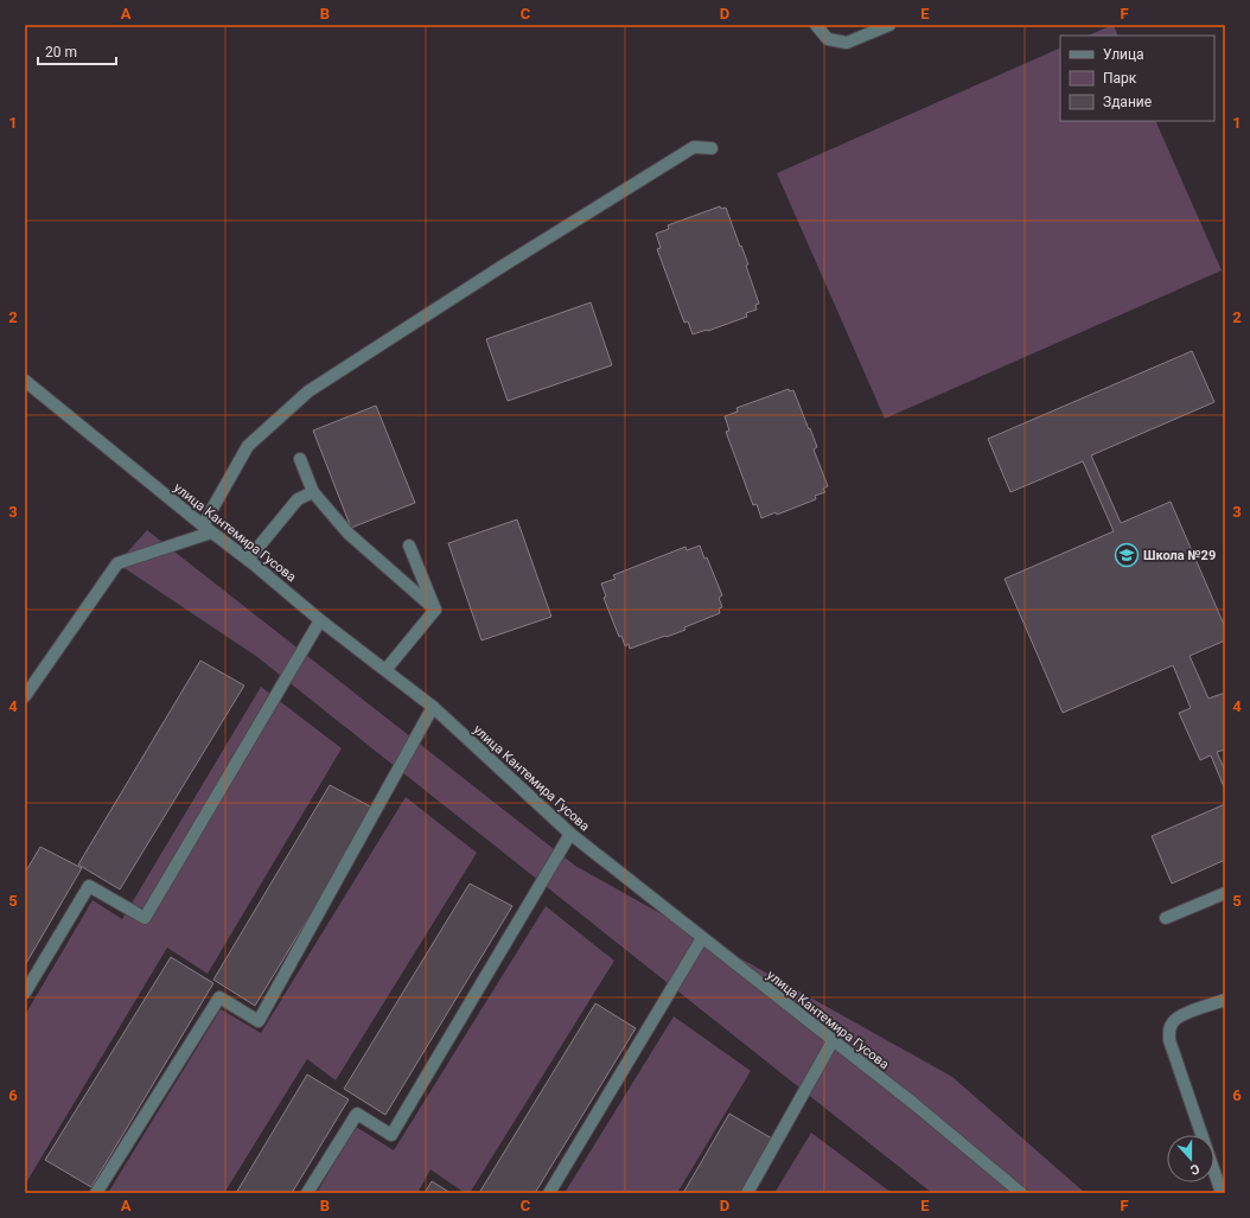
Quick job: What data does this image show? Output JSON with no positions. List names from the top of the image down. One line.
{"streets":{"street":["улица Кантемира Гусова"]},"places":{"school or university":["Школа №29"]},"legend":["Улица","Парк","Здание"],"scale_bar":"20 m","north":"bottom","grid":{"columns":["A","B","C","D","E","F"],"rows":["1","2","3","4","5","6"]}}
